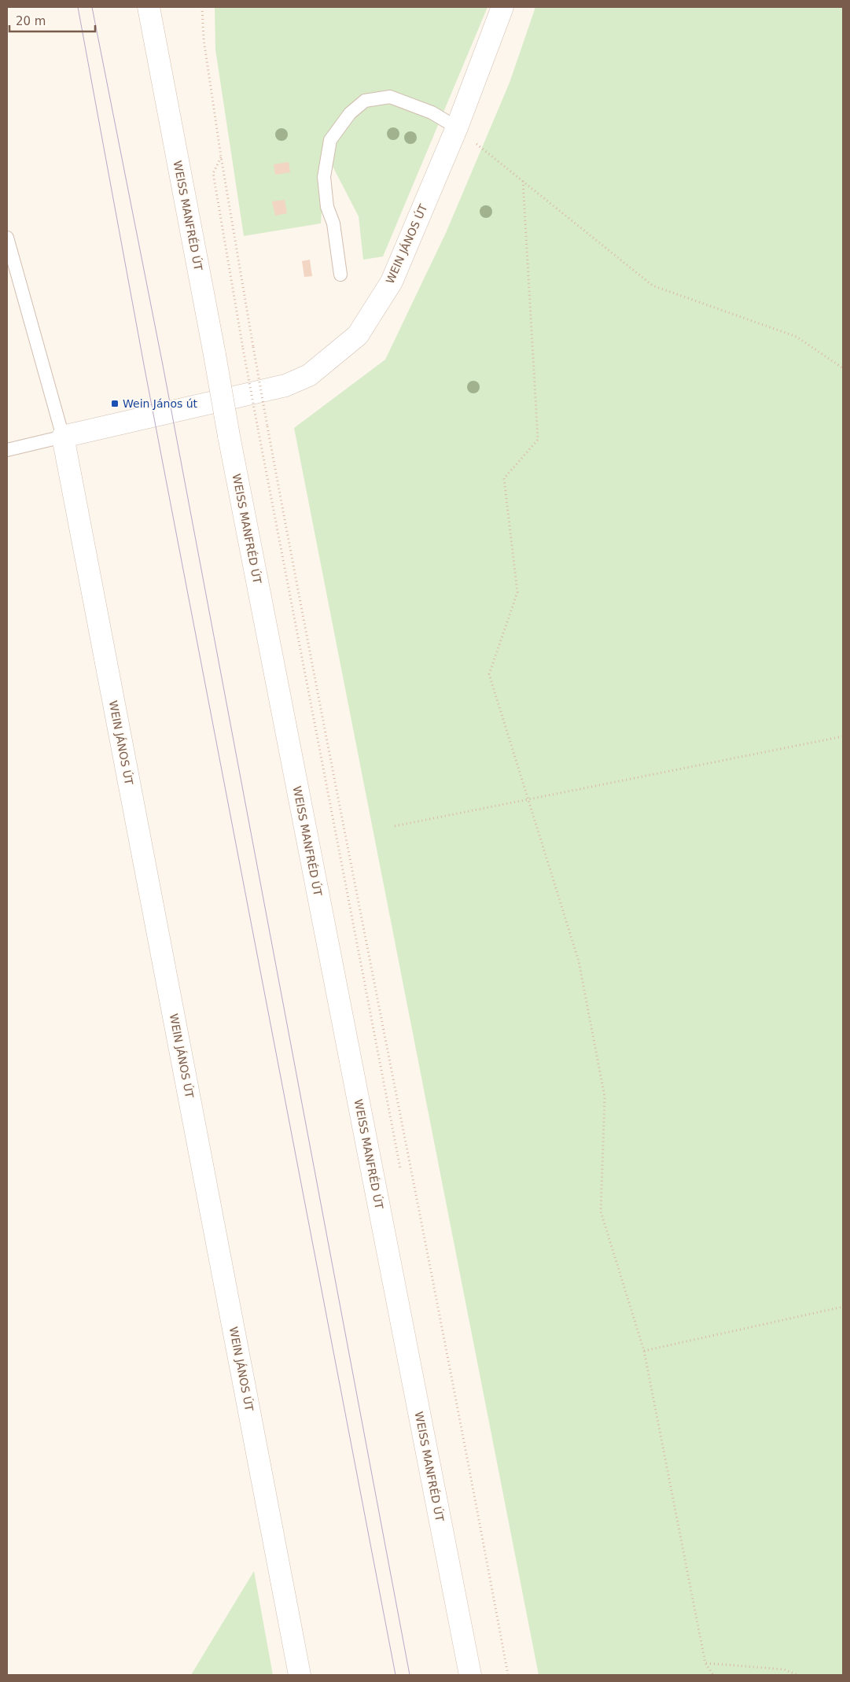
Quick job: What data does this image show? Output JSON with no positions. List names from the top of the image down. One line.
{"streets":{"street":["WEISS MANFRÉD ÚT","WEIN JÁNOS ÚT"]},"places":{"transit":["Wein János út"]},"scale_bar":"20 m"}
